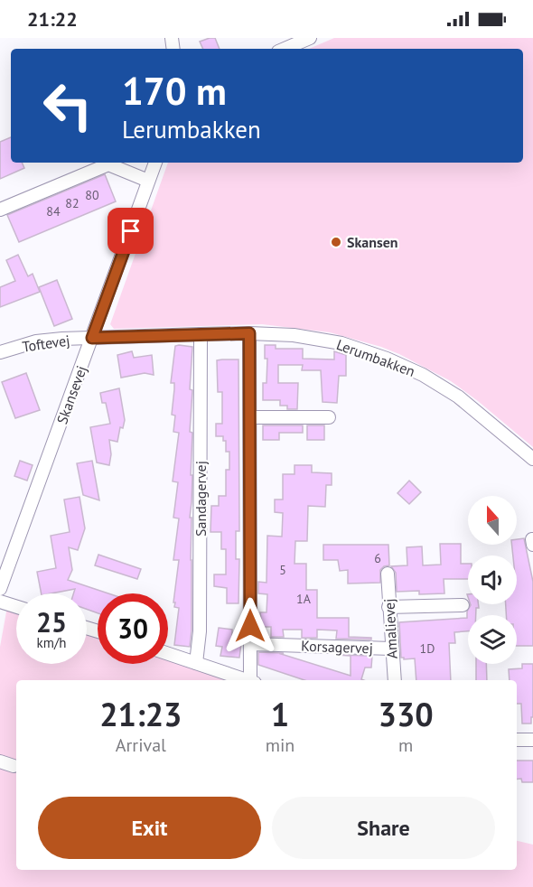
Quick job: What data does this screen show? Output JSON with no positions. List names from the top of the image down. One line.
{"streets":{"street":["Toftevej","Lerumbakken","Skansevej","Sandagervej","Amalievej","Korsagervej"]},"crossings":[["Toftevej","Lerumbakken"],["Toftevej","Skansevej"],["Lerumbakken","Skansevej"],["Lerumbakken","Sandagervej"],["Amalievej","Korsagervej"]],"places":["Skansen"],"house_numbers":["80","82","84","6","5","1A","1D"],"north":"top","page":{"status":"21:22","turn":["170 m","Lerumbakken"],"speed":"25 km/h","limit":"30","eta":["21:23","Arrival","1","min","330","m"],"buttons":["Exit","Share"]}}
